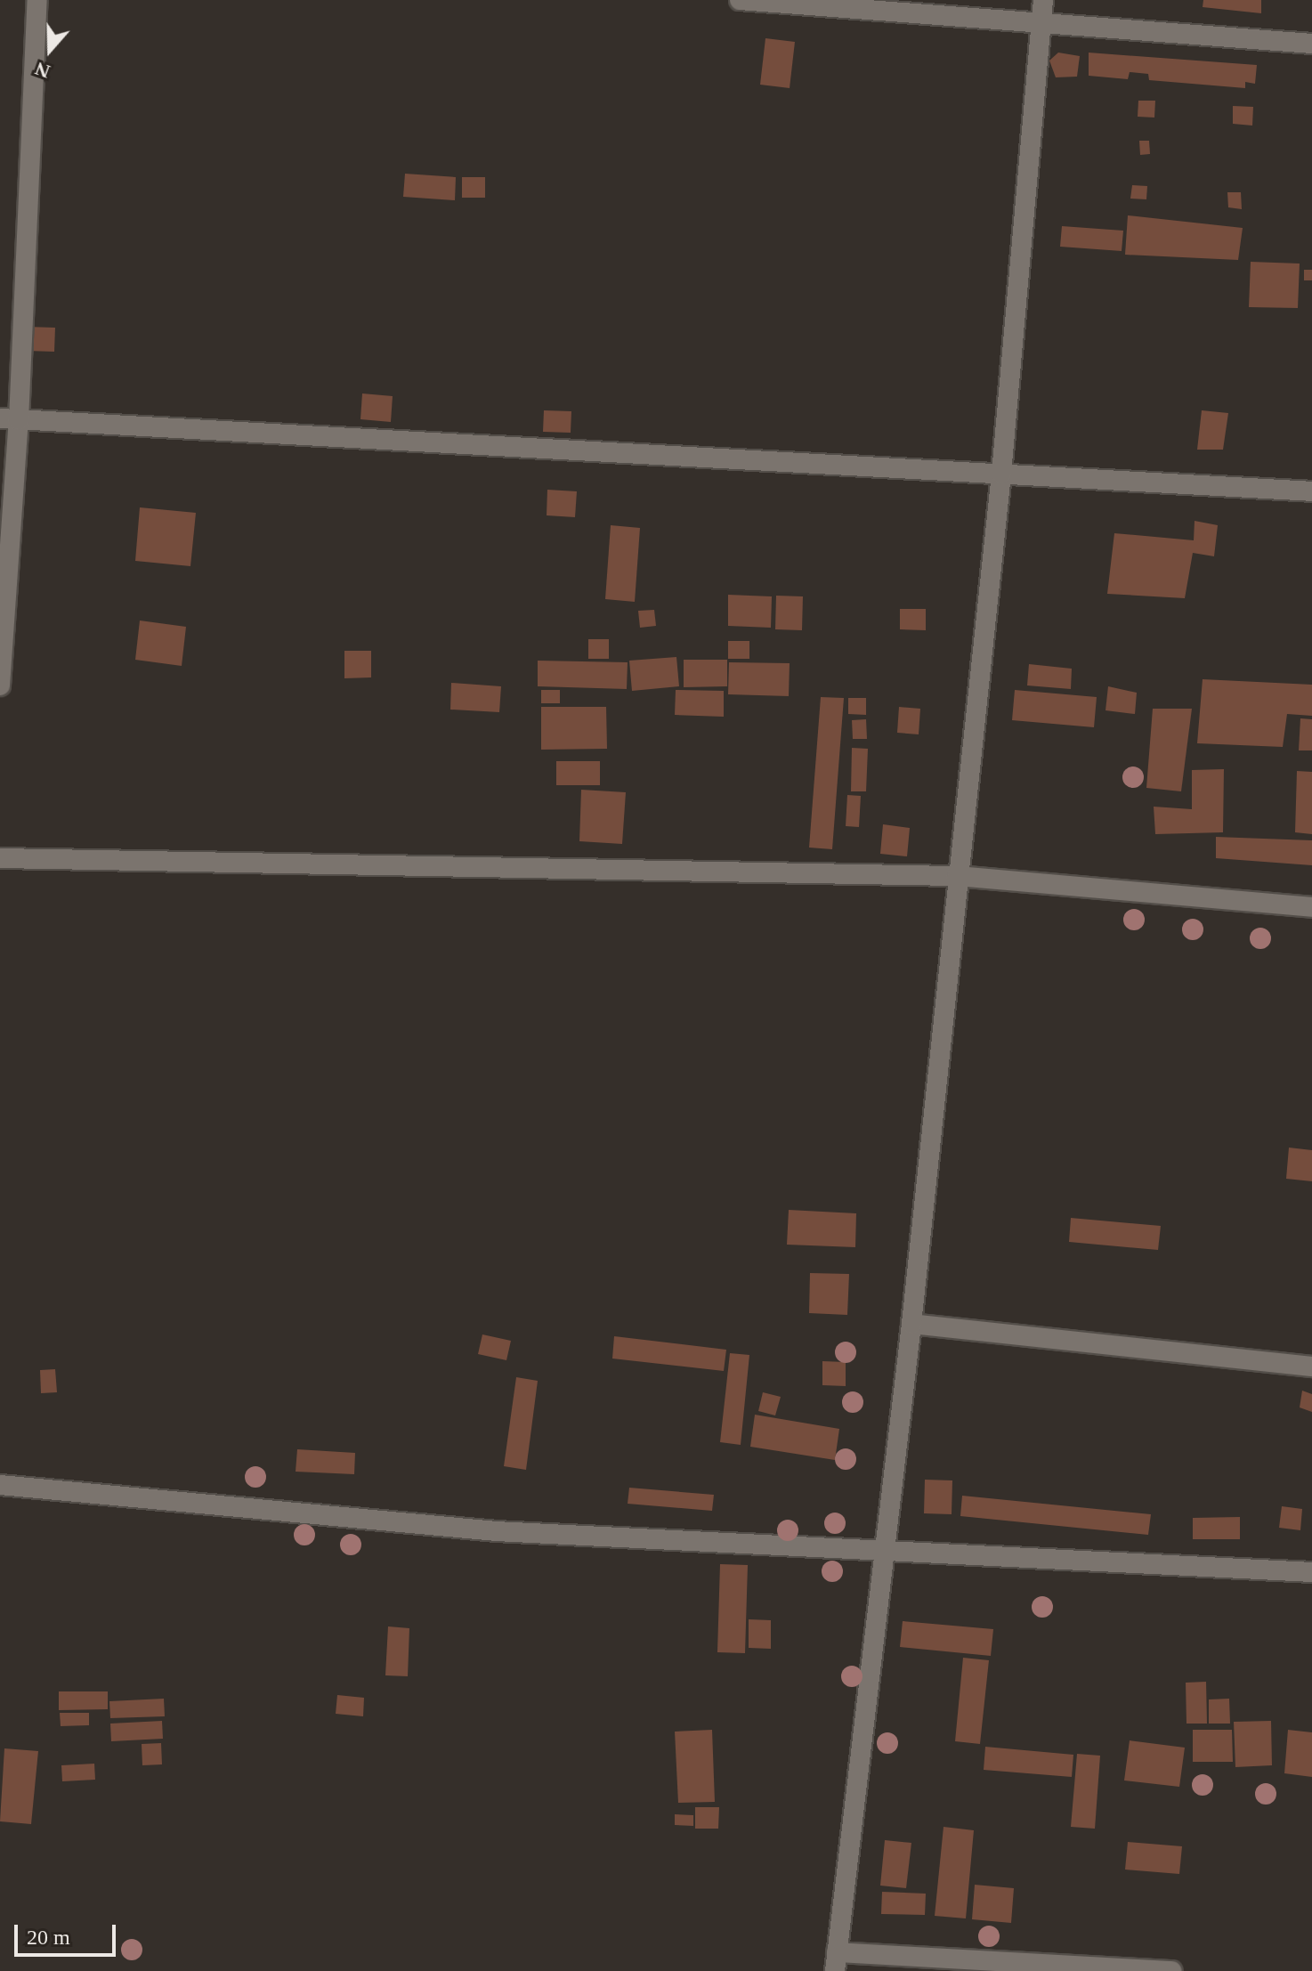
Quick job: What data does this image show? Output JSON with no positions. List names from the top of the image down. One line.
{"scale_bar":"20 m","north":"bottom"}
